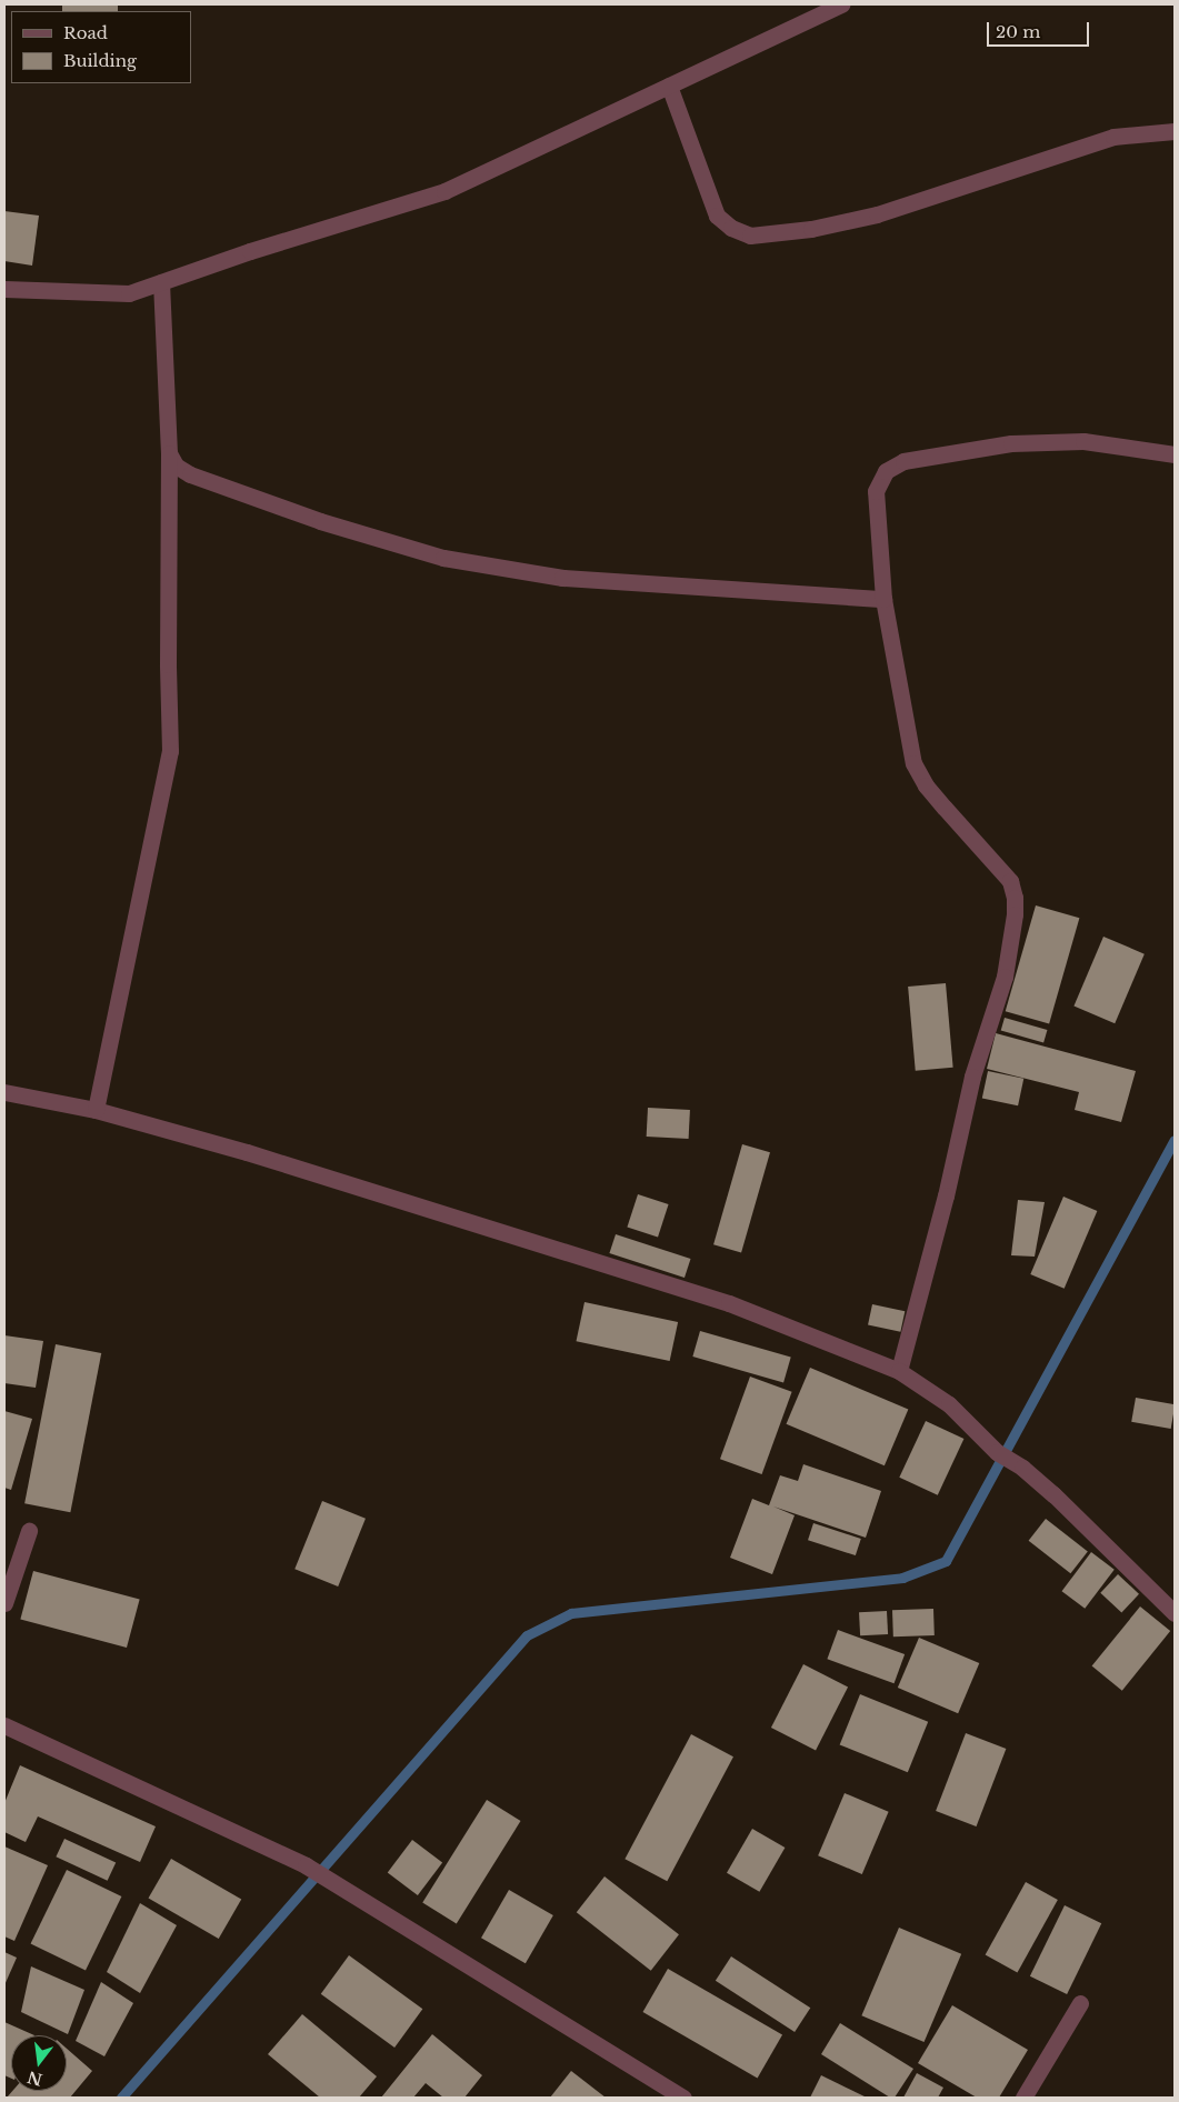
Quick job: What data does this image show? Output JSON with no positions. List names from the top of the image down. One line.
{"legend":["Road","Building"],"scale_bar":"20 m","north":"bottom"}
